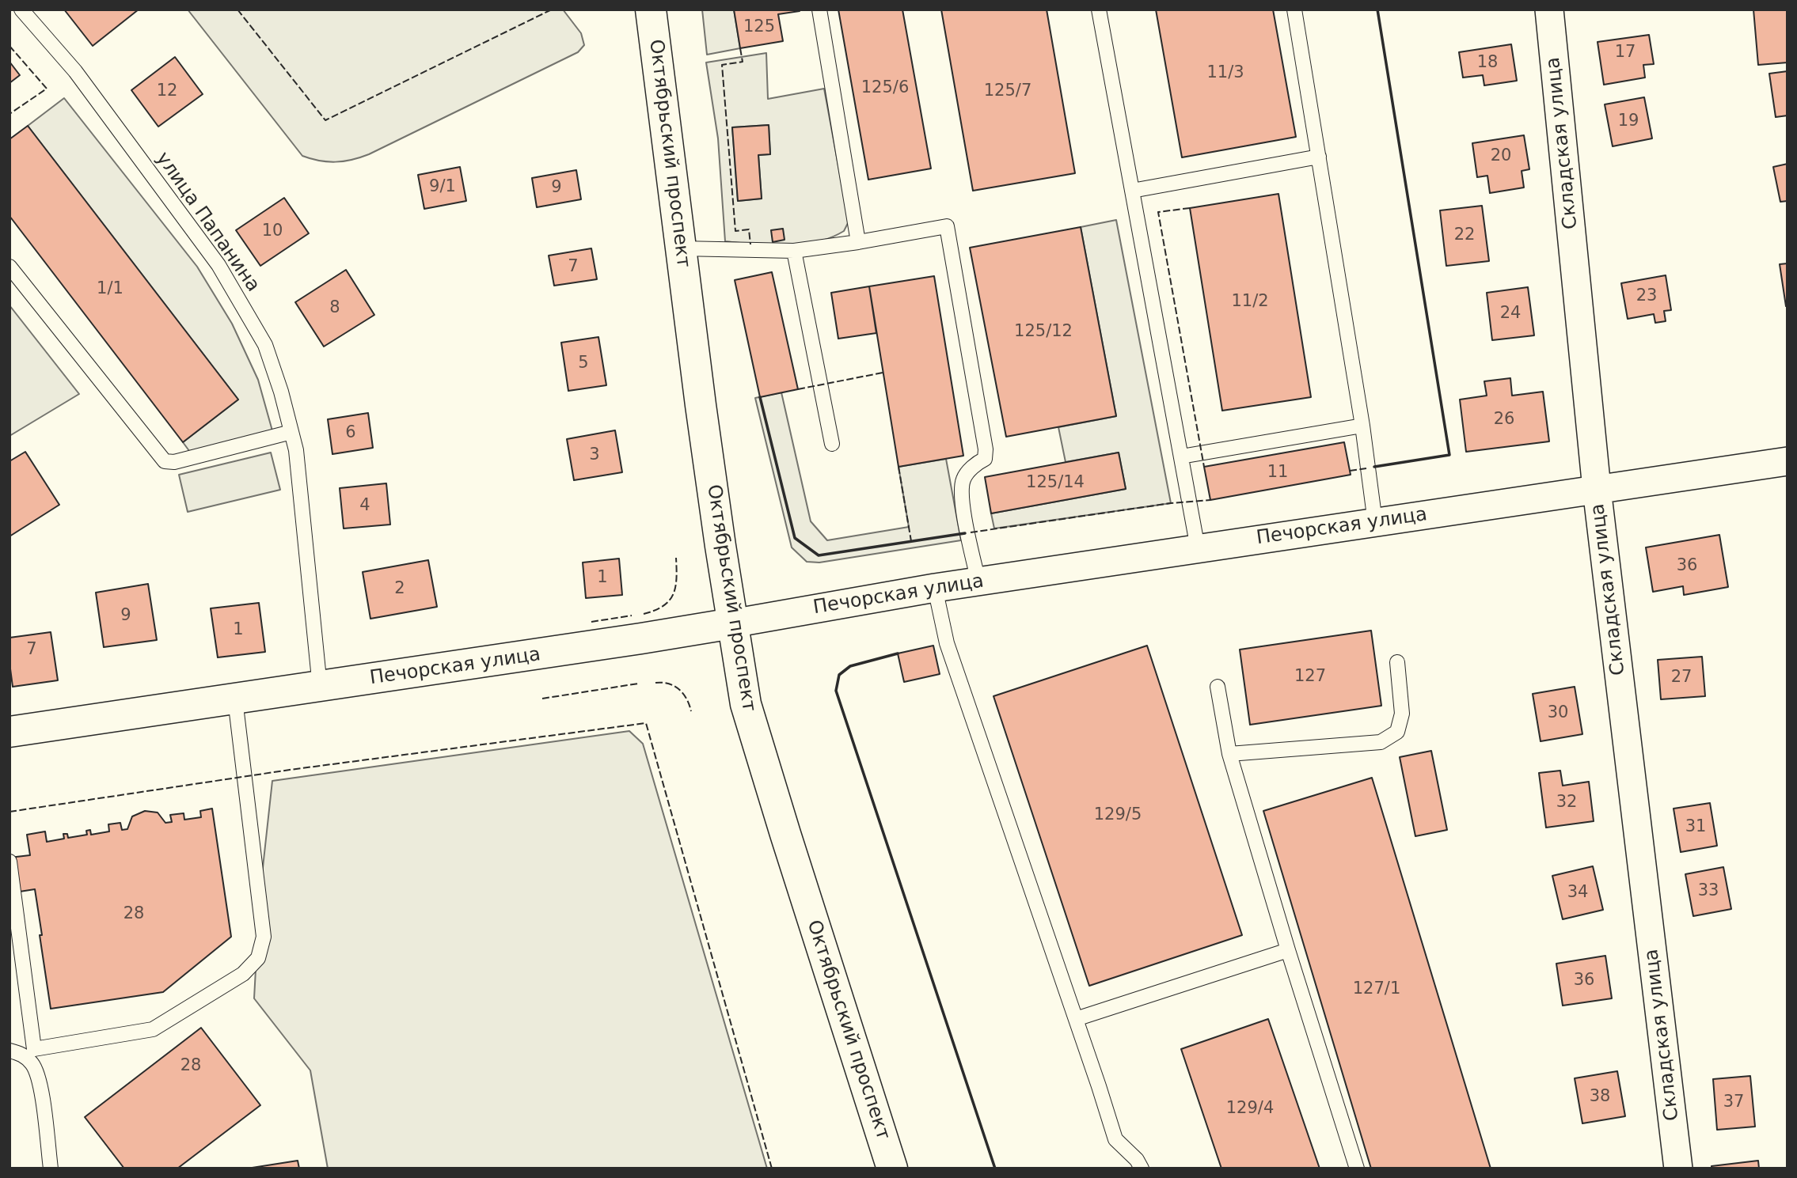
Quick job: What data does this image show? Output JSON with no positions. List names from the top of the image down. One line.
{"streets":{"main road":["Октябрьский проспект","Печорская улица"],"street":["Складская улица"],"lane":["улица Папанина"]},"crossings":[["Складская улица","Печорская улица"],["Октябрьский проспект","Печорская улица"],["улица Папанина","Печорская улица"]],"house_numbers":["125","17","18","11/3","125/6","12","125/7","19","20","9/1","9","10","22","7","1/1","23","11/2","8","24","125/12","5","26","6","3","11","125/14","4","36","1","2","9","1","7","127","27","30","32","129/5","31","33","34","28","36","127/1","28","38","37","129/4"]}
